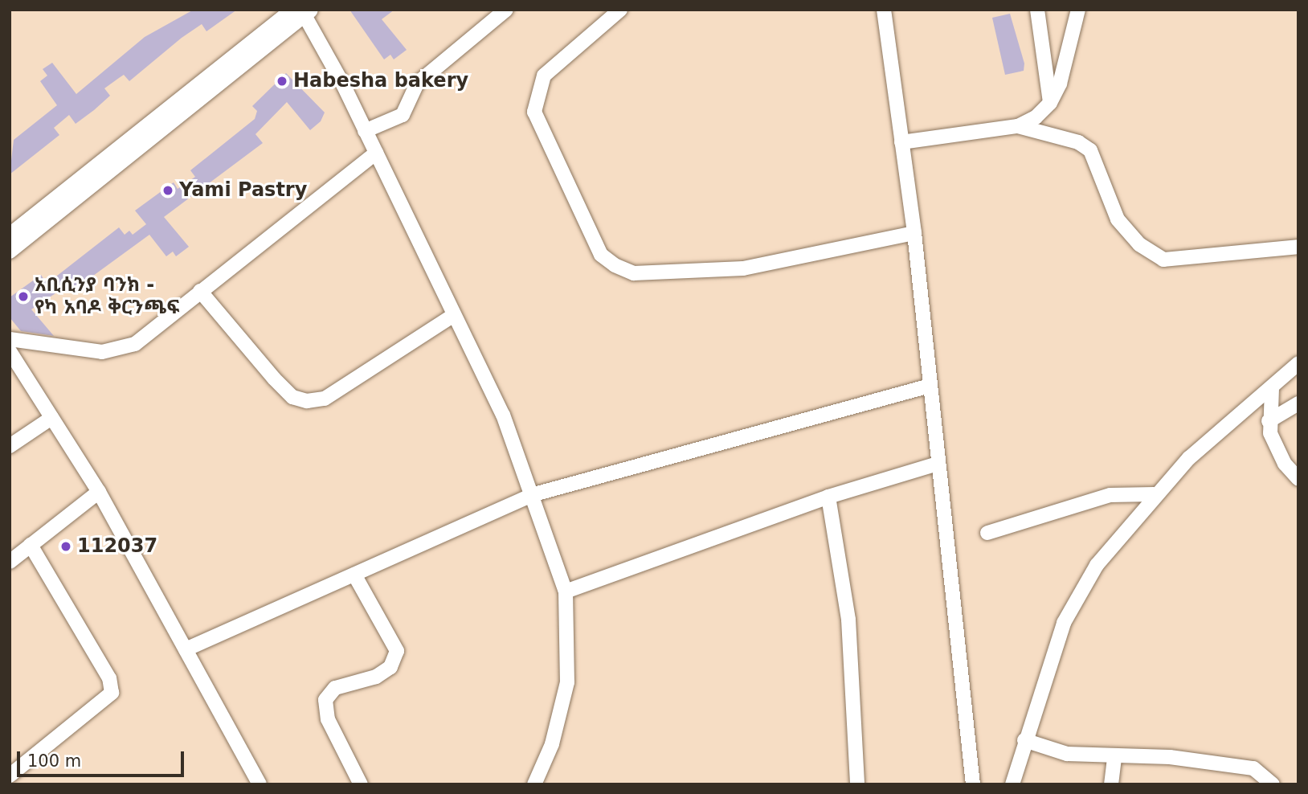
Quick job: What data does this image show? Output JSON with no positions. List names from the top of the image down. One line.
{"places":["Habesha bakery","Yami Pastry","አቢሲንያ ባንክ - የካ አባዶ ቅርንጫፍ","112037"],"scale_bar":"100 m"}
